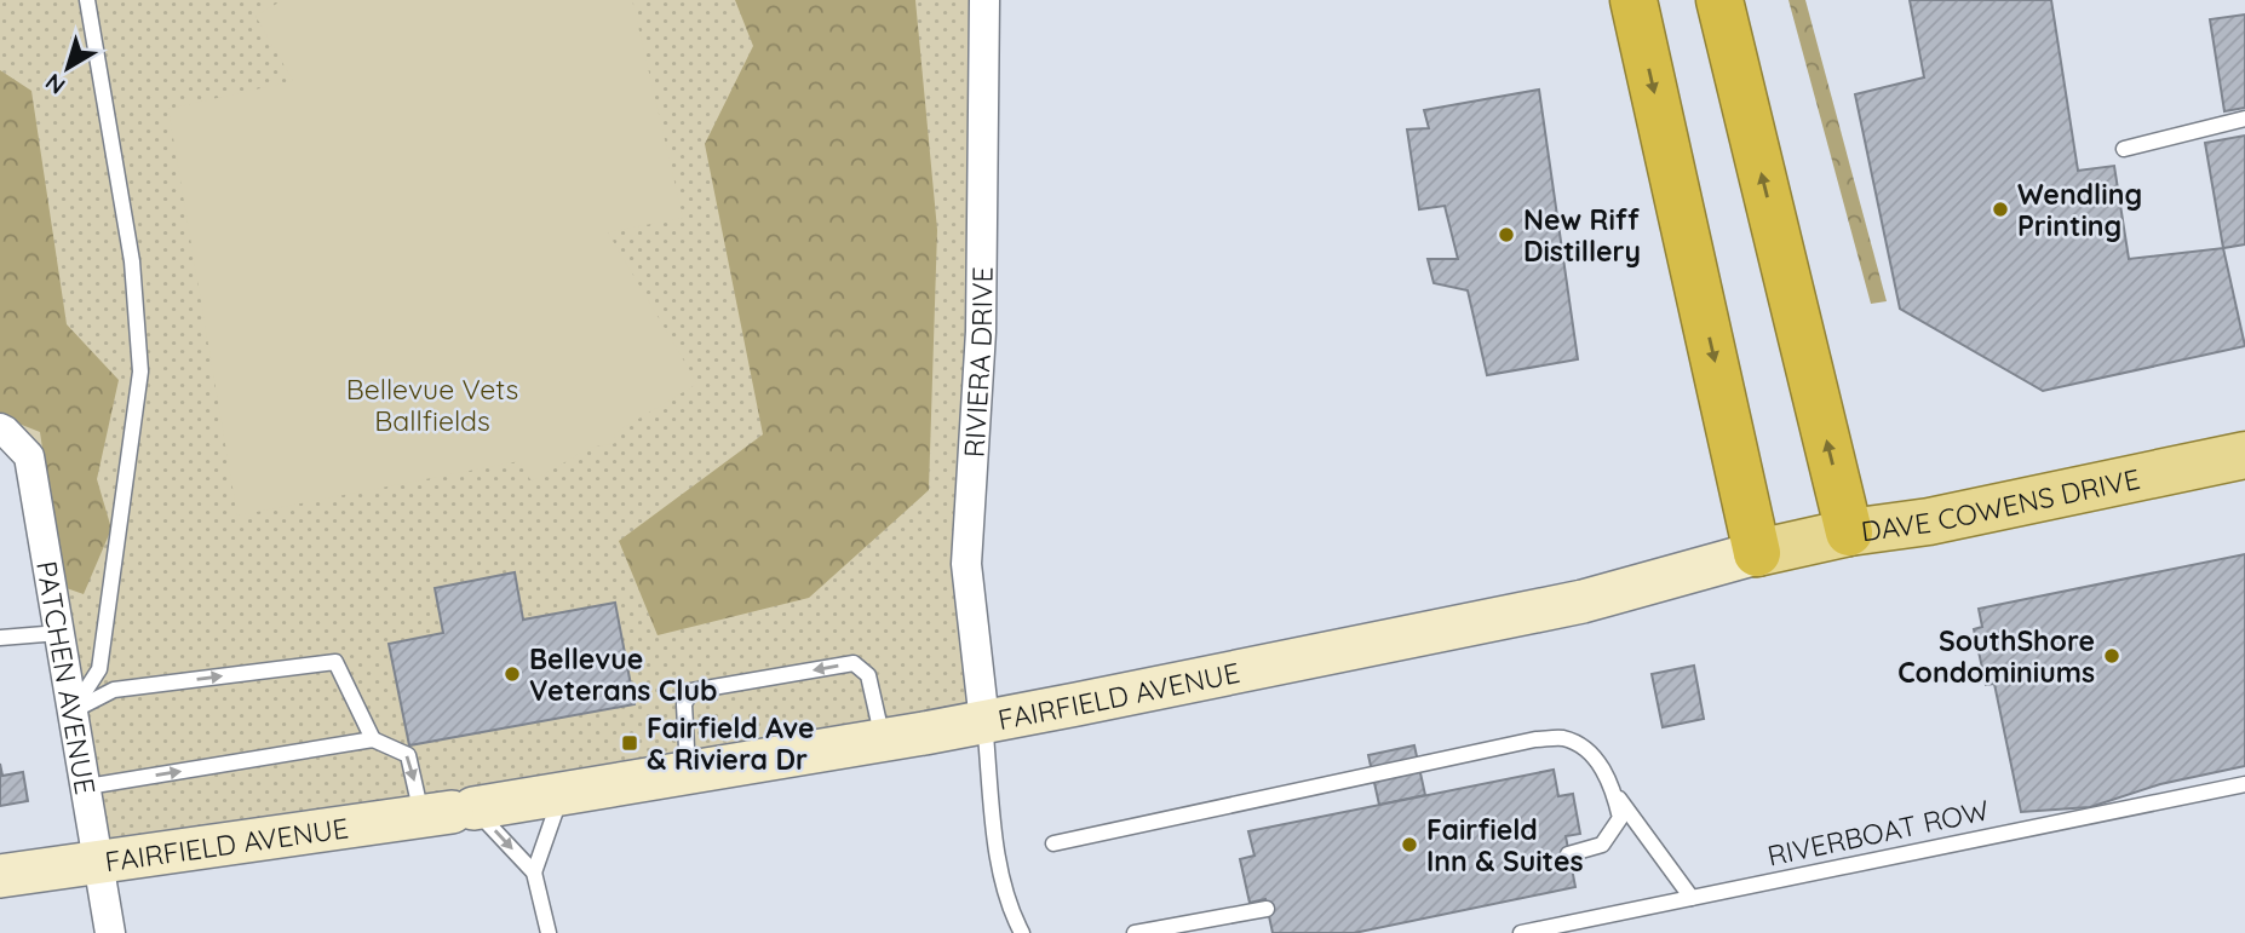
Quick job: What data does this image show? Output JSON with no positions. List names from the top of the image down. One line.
{"streets":{"main road":["DAVE COWENS DRIVE","FAIRFIELD AVENUE"],"street":["RIVIERA DRIVE","PATCHEN AVENUE"],"lane":["RIVERBOAT ROW"]},"crossings":[["RIVIERA DRIVE","FAIRFIELD AVENUE"],["DAVE COWENS DRIVE","FAIRFIELD AVENUE"],["PATCHEN AVENUE","FAIRFIELD AVENUE"]],"parks":["Bellevue Vets Ballfields"],"places":{"other":["Wendling Printing","New Riff Distillery","SouthShore Condominiums","Bellevue Veterans Club","Fairfield Inn & Suites"],"transit":["Fairfield Ave & Riviera Dr"]},"north":"bottom left"}
